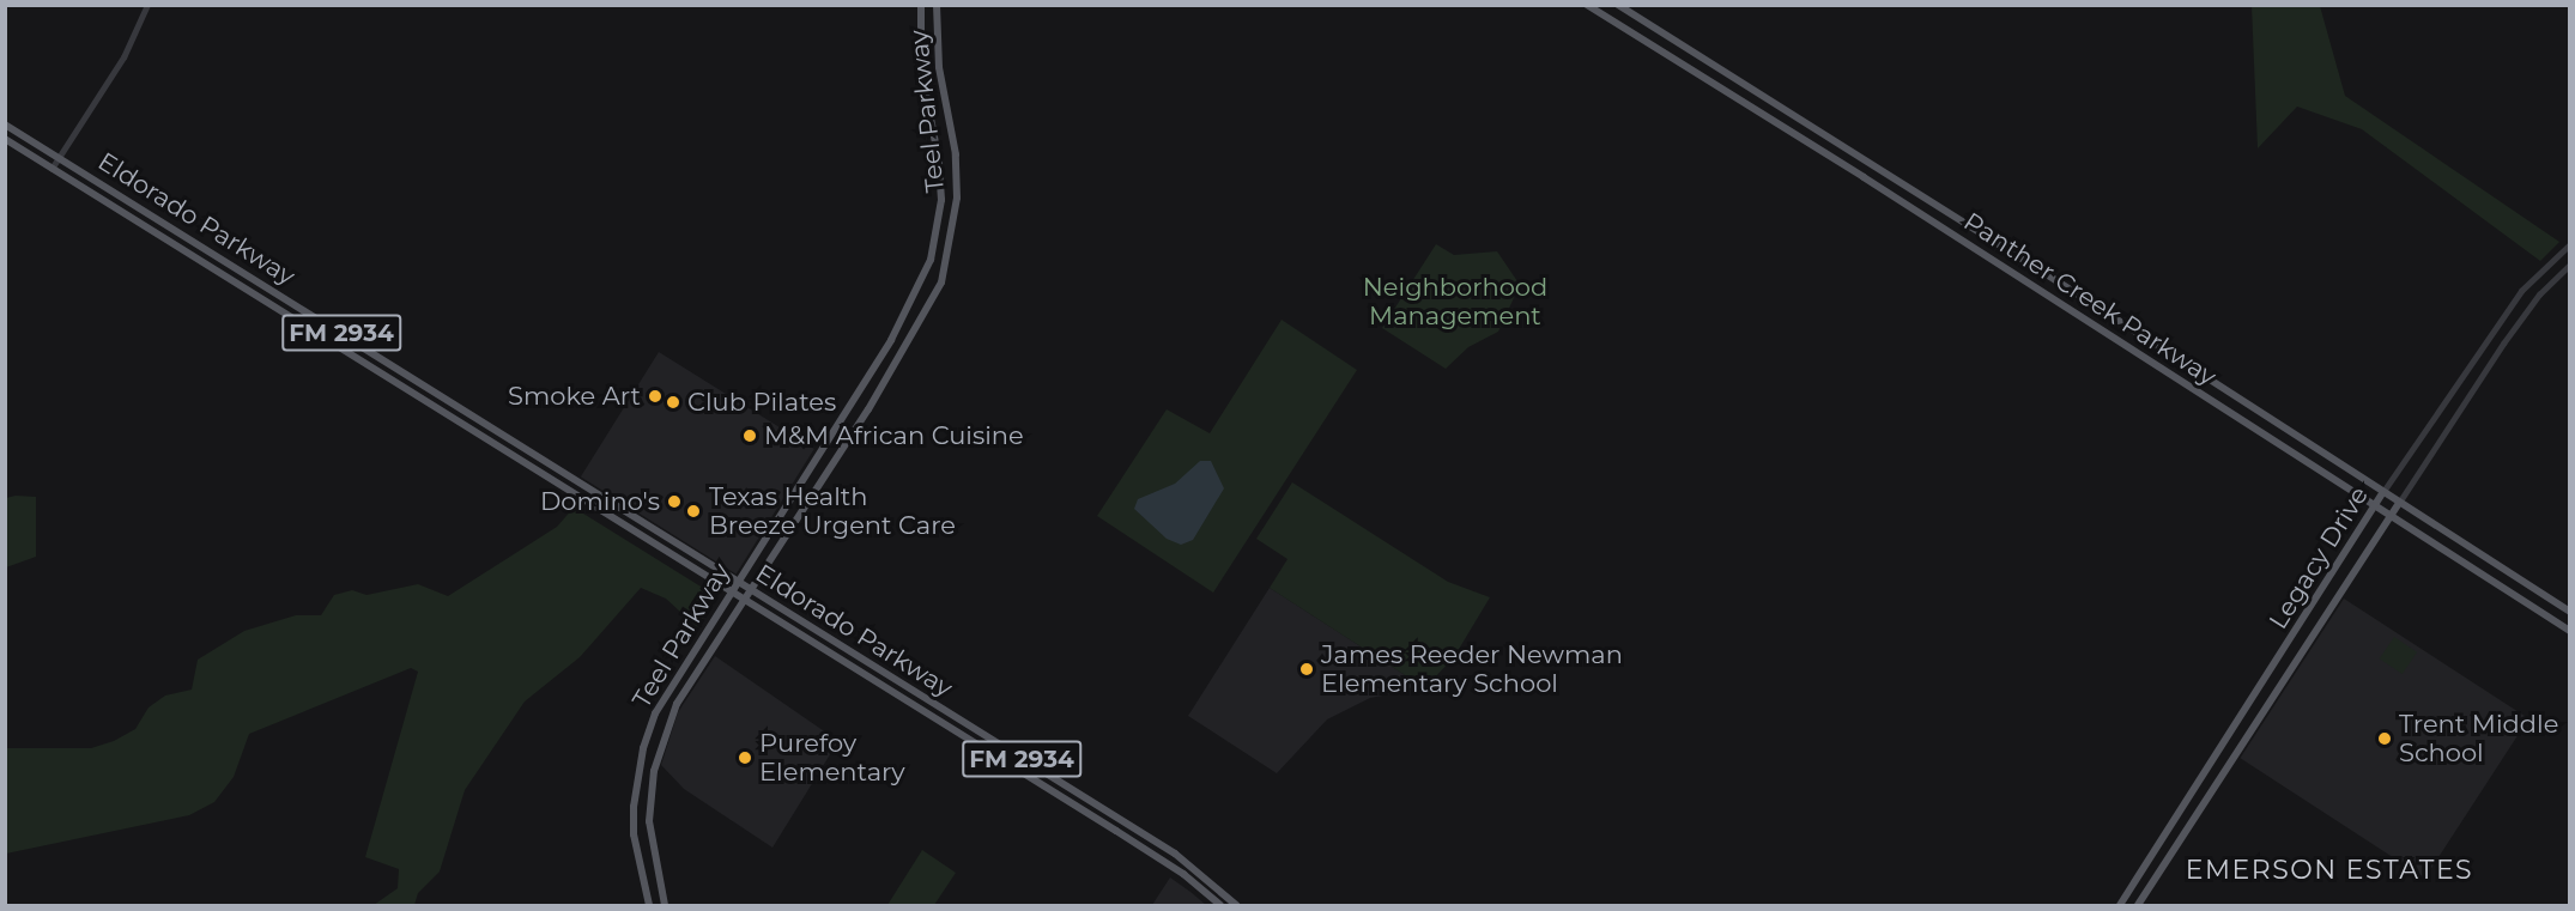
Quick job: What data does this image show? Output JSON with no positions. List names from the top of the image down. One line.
{"streets":{"main road":["Teel Parkway","Eldorado Parkway","Panther Creek Parkway","FM 2934","Legacy Drive"]},"crossings":[["Teel Parkway","Eldorado Parkway"],["Panther Creek Parkway","Legacy Drive"]],"districts":["EMERSON ESTATES"],"parks":["Neighborhood Management"],"places":["Smoke Art","Club Pilates","M&M African Cuisine","Domino's","Texas Health Breeze Urgent Care","James Reeder Newman Elementary School","Trent Middle School","Purefoy Elementary"]}
